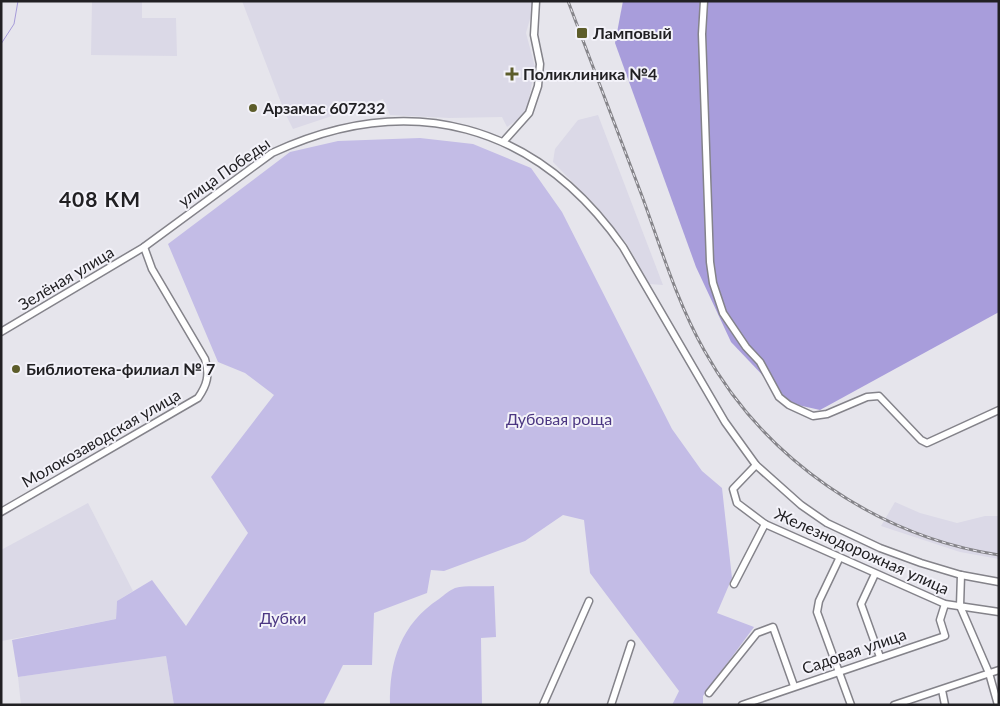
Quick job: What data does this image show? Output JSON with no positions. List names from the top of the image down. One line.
{"streets":{"street":["улица Победы","Зелёная улица","Молокозаводская улица","Железнодорожная улица","Садовая улица"]},"crossings":[["улица Победы","Зелёная улица"],["улица Победы","Молокозаводская улица"],["улица Победы","Железнодорожная улица"],["Зелёная улица","Молокозаводская улица"],["Железнодорожная улица","Садовая улица"]],"districts":["408 КМ"],"parks":["Дубовая роща","Дубки"],"places":{"transit":["Ламповый"],"health":["Поликлиника №4"],"other":["Арзамас 607232","Библиотека-филиал № 7"]}}
